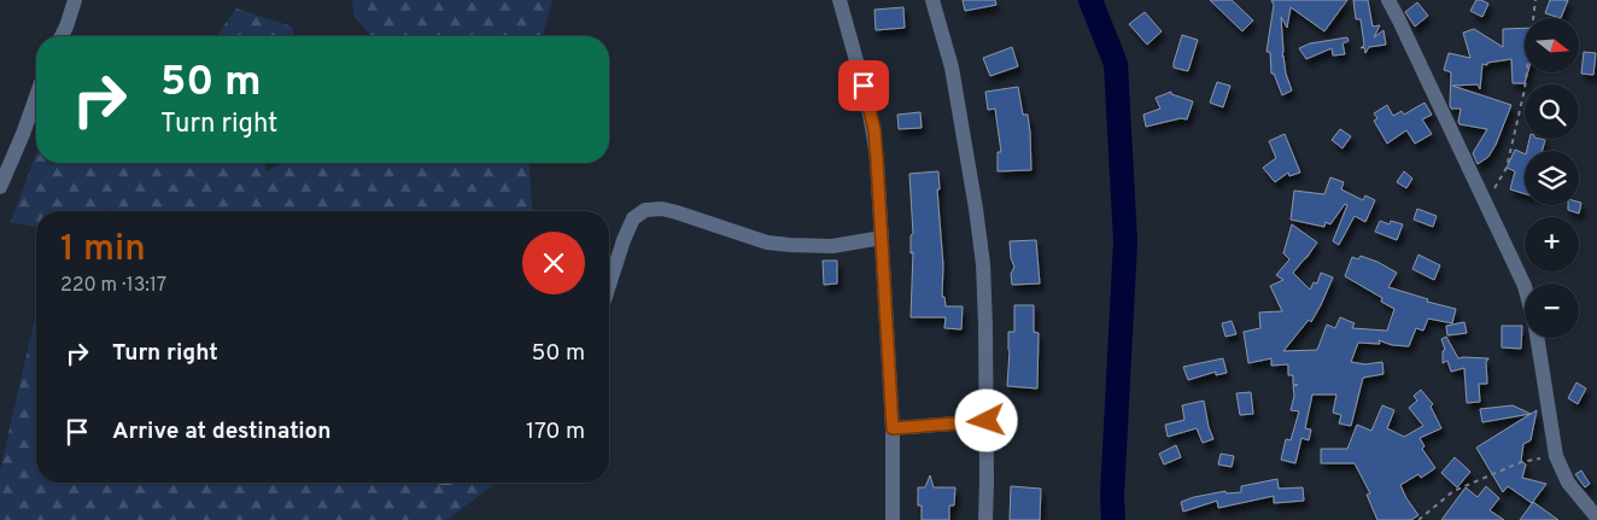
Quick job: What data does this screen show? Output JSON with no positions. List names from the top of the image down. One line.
{"north":"right","page":{"map_buttons":["+","−"],"turn":["50 m","Turn right"],"heading":["1 min","220 m · 13:17"],"list":[{"name":"Turn right","value":"50 m"},{"name":"Arrive at destination","value":"170 m"}]}}
